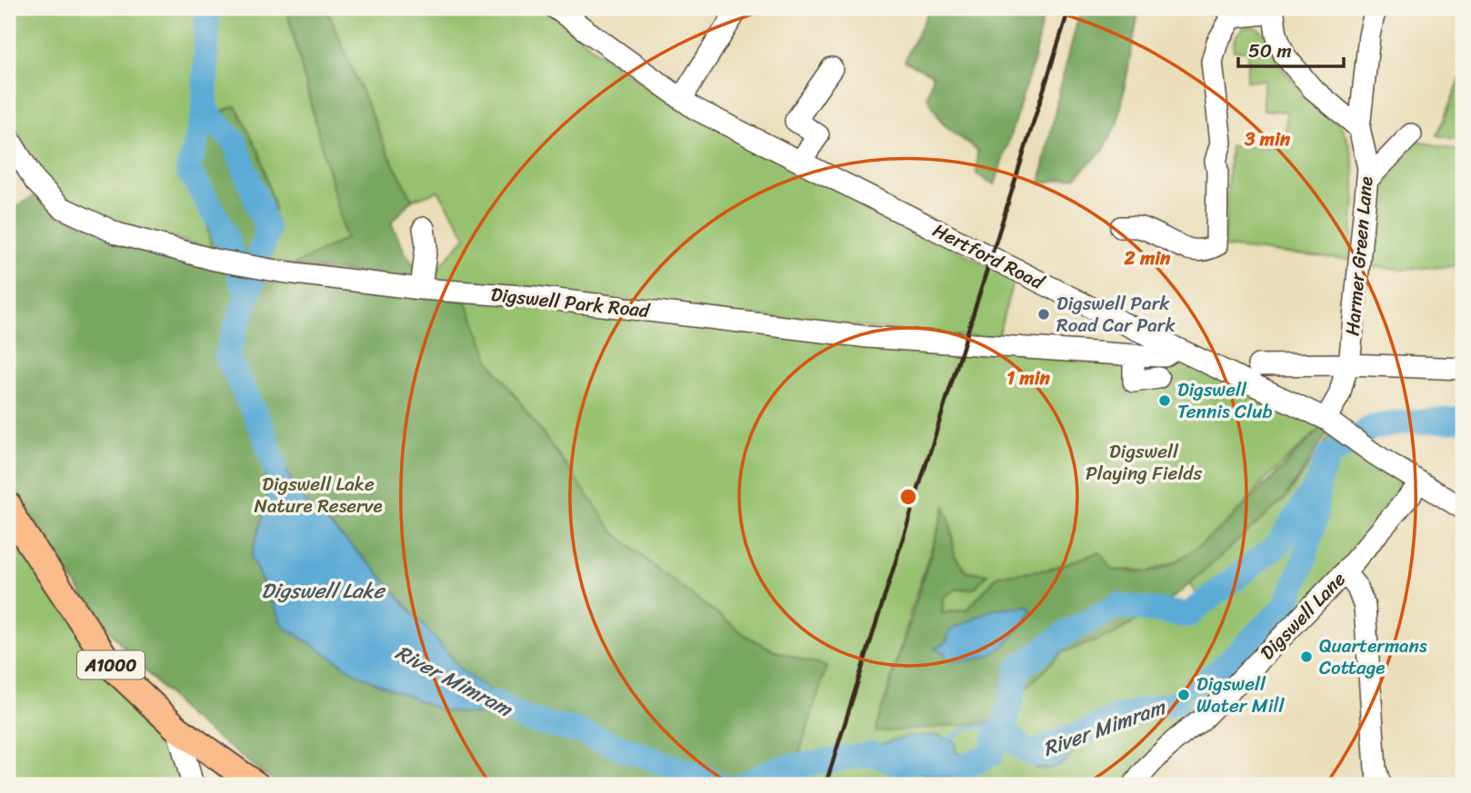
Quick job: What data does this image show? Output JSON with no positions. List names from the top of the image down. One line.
{"streets":{"main road":["A1000"],"street":["Hertford Road","Harmer Green Lane","Digswell Park Road","Digswell Lane"]},"crossings":[["Hertford Road","Harmer Green Lane"],["Hertford Road","Digswell Park Road"]],"water":["Digswell Lake","River Mimram"],"parks":["Digswell Playing Fields","Digswell Lake Nature Reserve"],"places":["Digswell Park Road Car Park","Digswell Tennis Club","Quartermans Cottage","Digswell Water Mill"],"scale_bar":"50 m","rings":["3 min","2 min","1 min"]}
